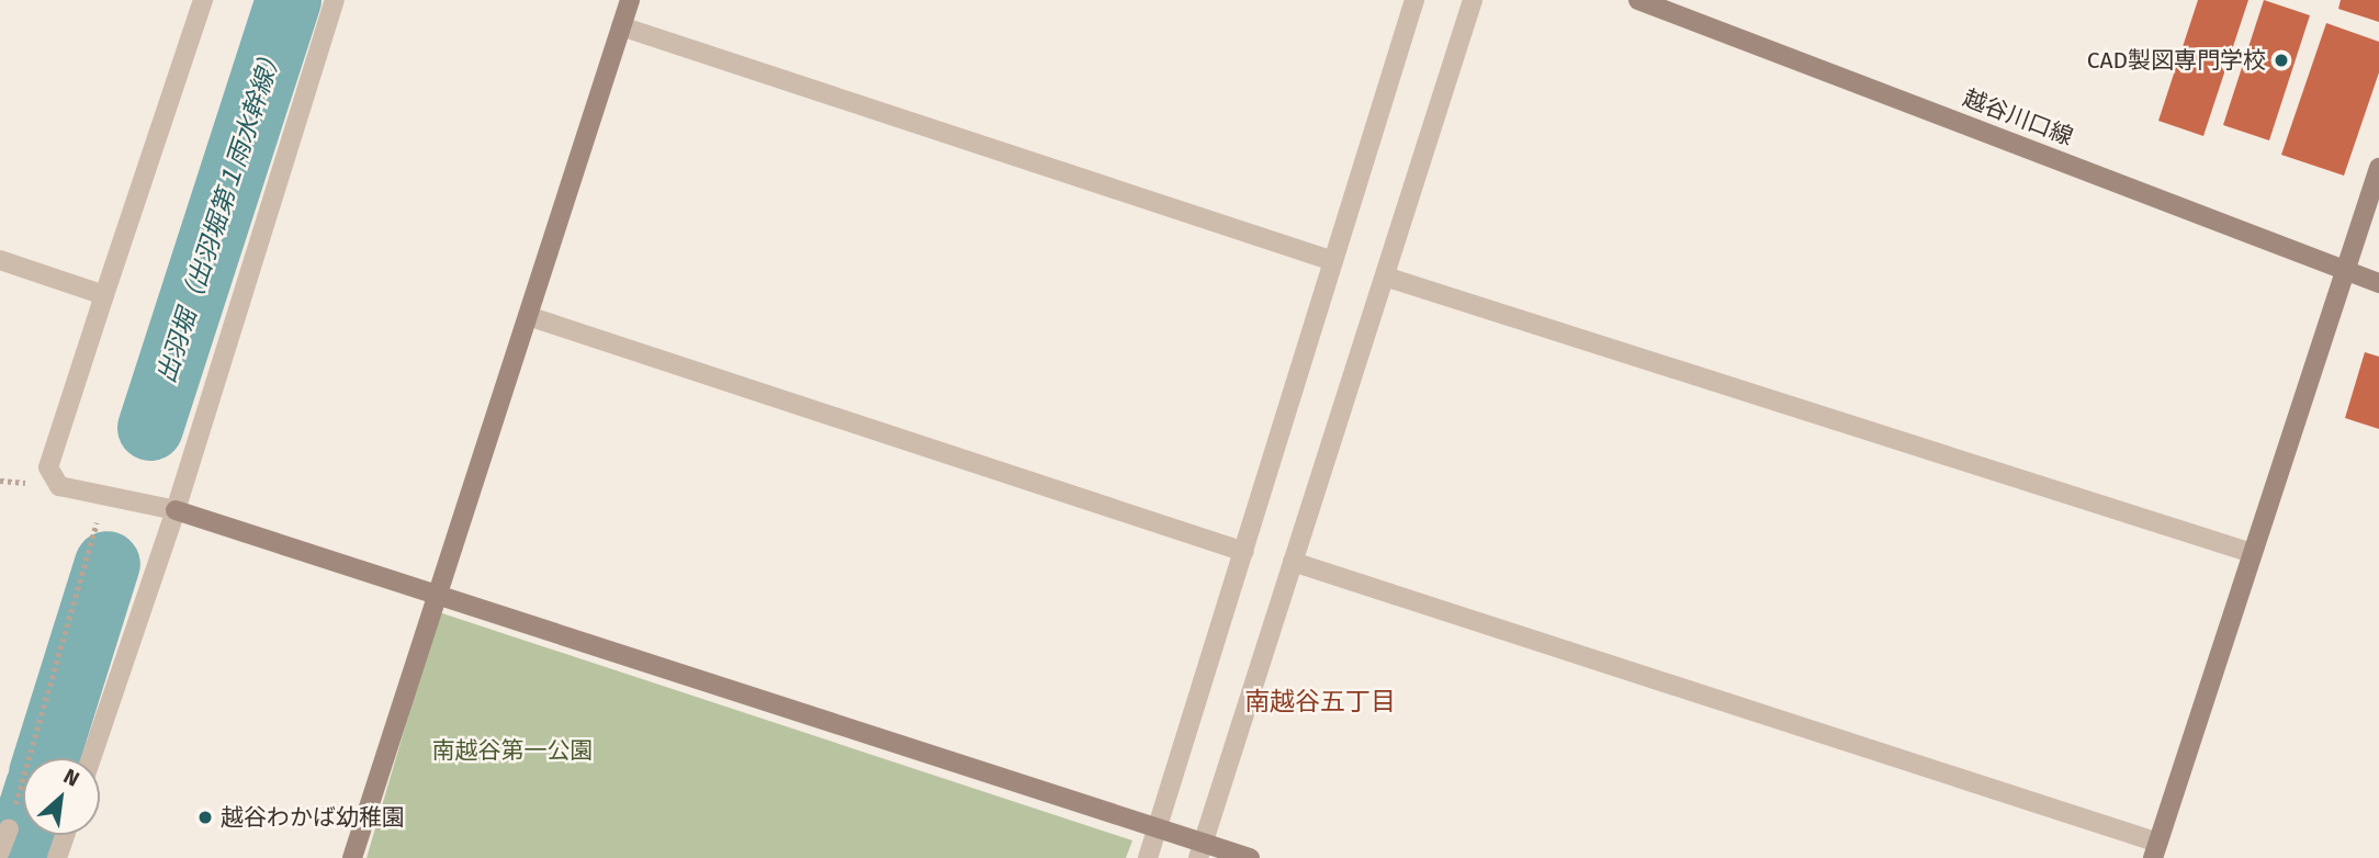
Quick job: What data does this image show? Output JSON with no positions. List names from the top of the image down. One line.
{"streets":{"street":["越谷川口線"]},"districts":["南越谷五丁目"],"water":["出羽堀（出羽堀第１雨水幹線）"],"parks":["南越谷第一公園"],"places":["CAD製図専門学校","越谷わかば幼稚園"],"north":"top right"}
